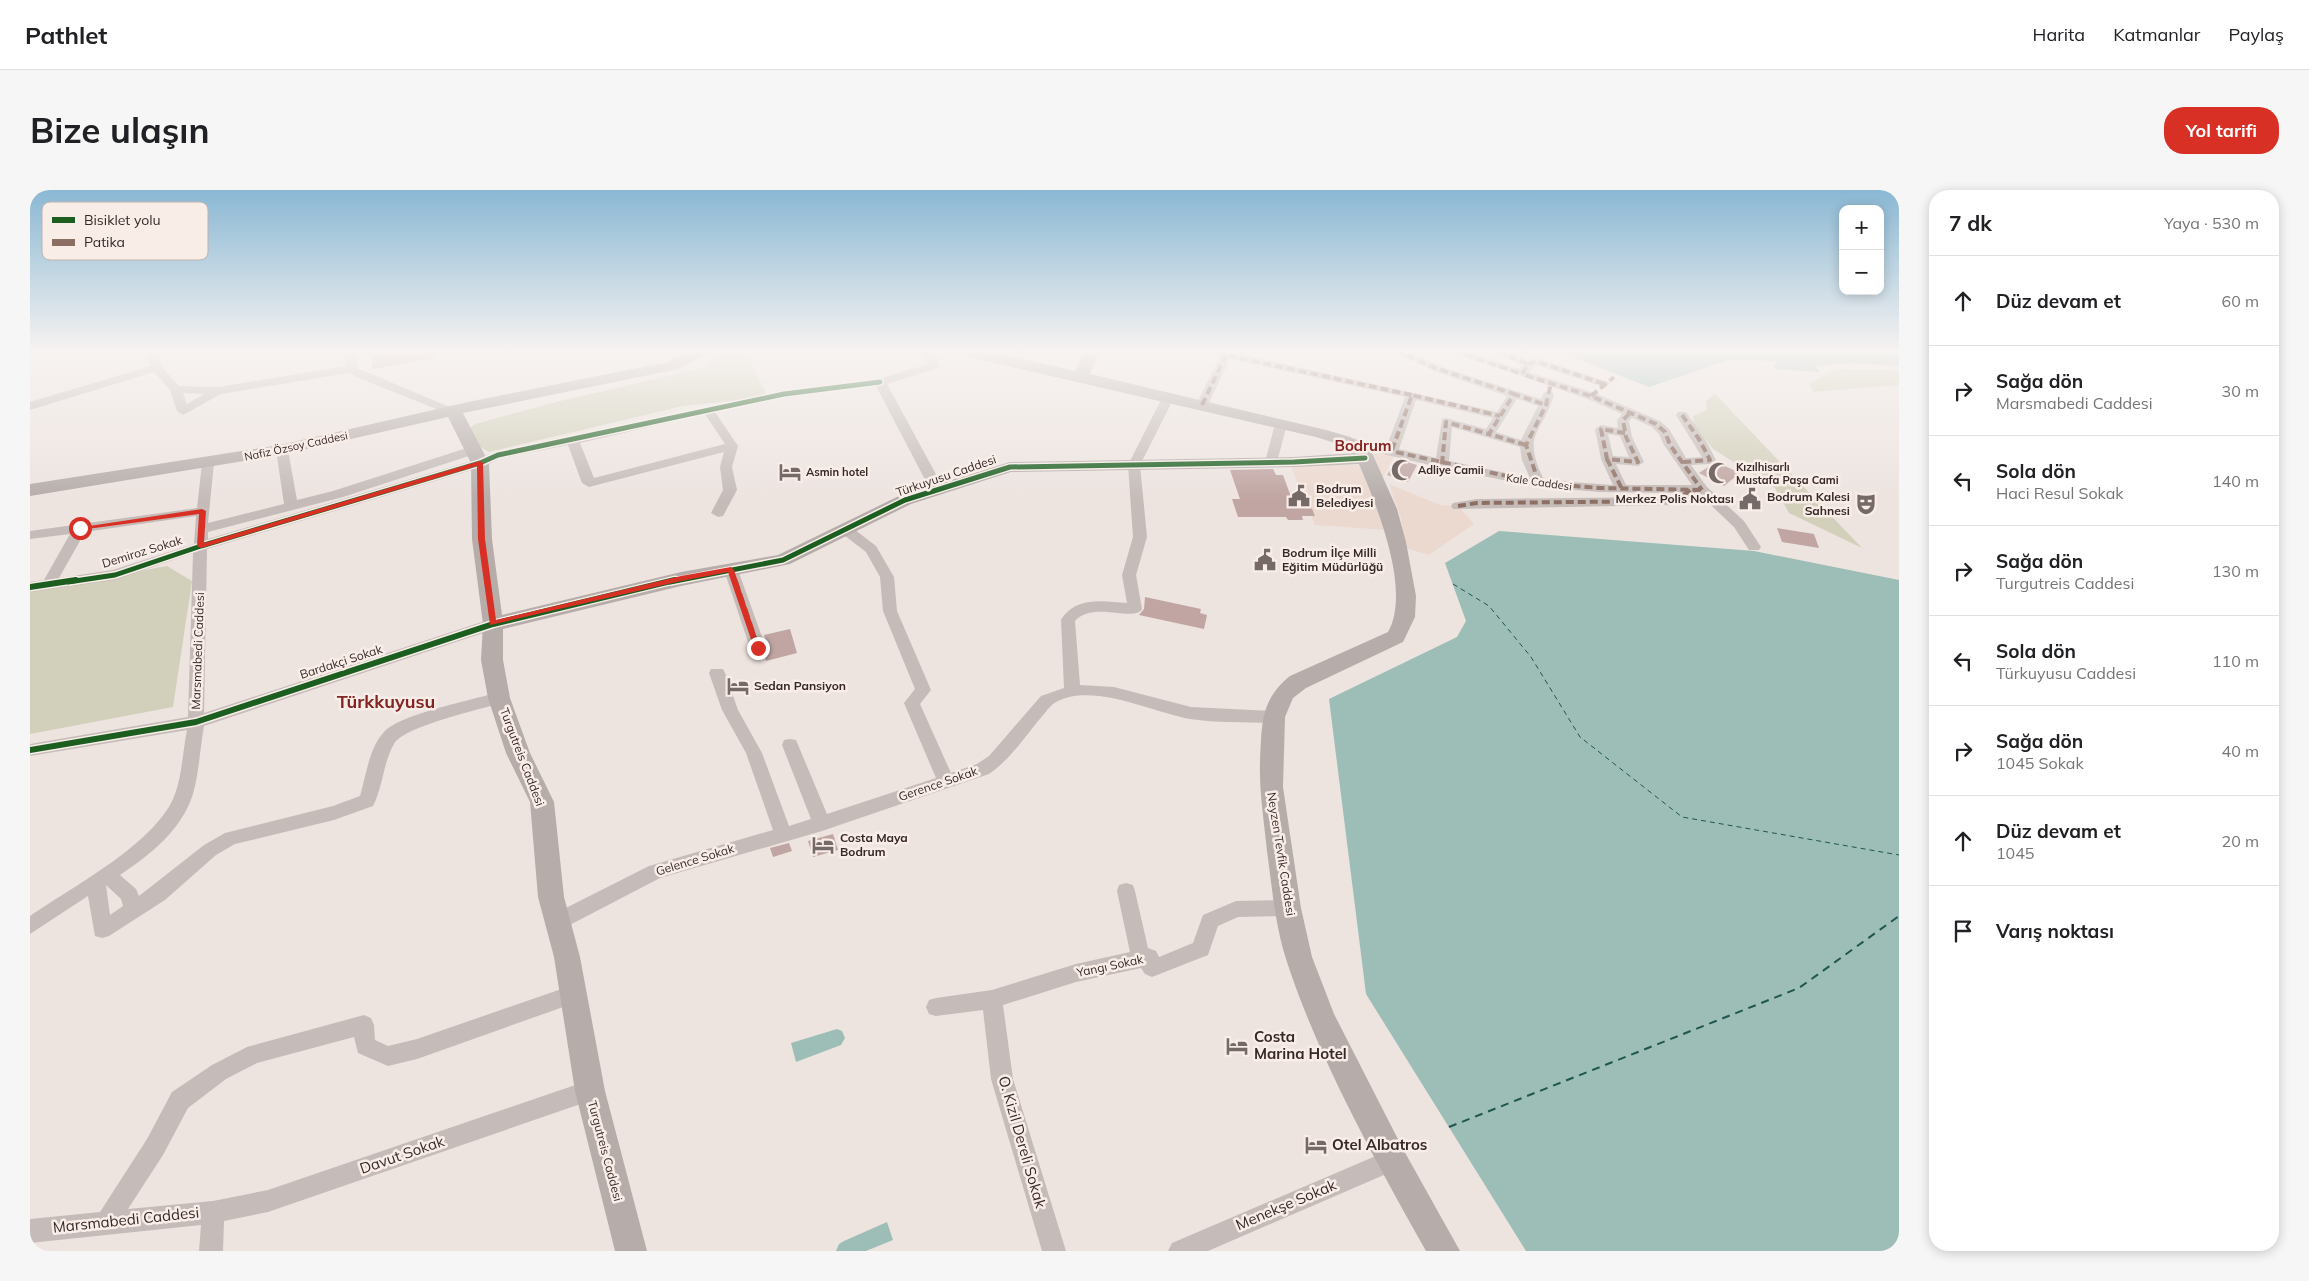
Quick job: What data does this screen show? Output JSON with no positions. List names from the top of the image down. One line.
{"streets":{"main road":["Nafiz Özsoy Caddesi","Türkuyusu Caddesi","Turgutreis Caddesi","Neyzen Tevfik Caddesi"],"street":["Kale Caddesi","Demiroz Sokak","Marsmabedi Caddesi","Bardakçi Sokak","Gerence Sokak","Gelence Sokak","Yangı Sokak","O. Kizil Dereli Sokak","Davut Sokak","Menekşe Sokak"]},"crossings":[["Nafiz Özsoy Caddesi","Marsmabedi Caddesi"],["Nafiz Özsoy Caddesi","Turgutreis Caddesi"],["Türkuyusu Caddesi","Bardakçi Sokak"],["Türkuyusu Caddesi","Turgutreis Caddesi"],["Türkuyusu Caddesi","Neyzen Tevfik Caddesi"],["Demiroz Sokak","Marsmabedi Caddesi"],["Marsmabedi Caddesi","Bardakçi Sokak"],["Marsmabedi Caddesi","Davut Sokak"],["Bardakçi Sokak","Turgutreis Caddesi"],["Turgutreis Caddesi","Gelence Sokak"],["Turgutreis Caddesi","Davut Sokak"],["Gerence Sokak","Neyzen Tevfik Caddesi"],["Gerence Sokak","Gelence Sokak"],["Neyzen Tevfik Caddesi","Yangı Sokak"],["Neyzen Tevfik Caddesi","Menekşe Sokak"],["Yangı Sokak","O. Kizil Dereli Sokak"]],"districts":["Bodrum","Türkkuyusu"],"places":{"mosque":["Adliye Camii","Kızılhisarlı Mustafa Paşa Cami"],"hotel":["Asmin hotel","Sedan Pansiyon","Costa Maya Bodrum","Costa Marina Hotel","Otel Albatros"],"public building":["Bodrum Belediyesi","Merkez Polis Noktası","Bodrum İlçe Milli Eğitim Müdürlüğü"],"theatre":["Bodrum Kalesi Sahnesi"]},"legend":["Bisiklet yolu","Patika"],"page":{"header":"Pathlet","nav":["Harita","Katmanlar","Paylaş"],"buttons":"Yol tarifi","title":"Bize ulaşın","heading":["7 dk","Yaya · 530 m"],"map_buttons":["+","−"],"list":[["Düz devam et","60 m"],["Sağa dön","Marsmabedi Caddesi","30 m"],["Sola dön","Haci Resul Sokak","140 m"],["Sağa dön","Turgutreis Caddesi","130 m"],["Sola dön","Türkuyusu Caddesi","110 m"],["Sağa dön","1045 Sokak","40 m"],["Düz devam et","1045","20 m"],"Varış noktası"]}}
